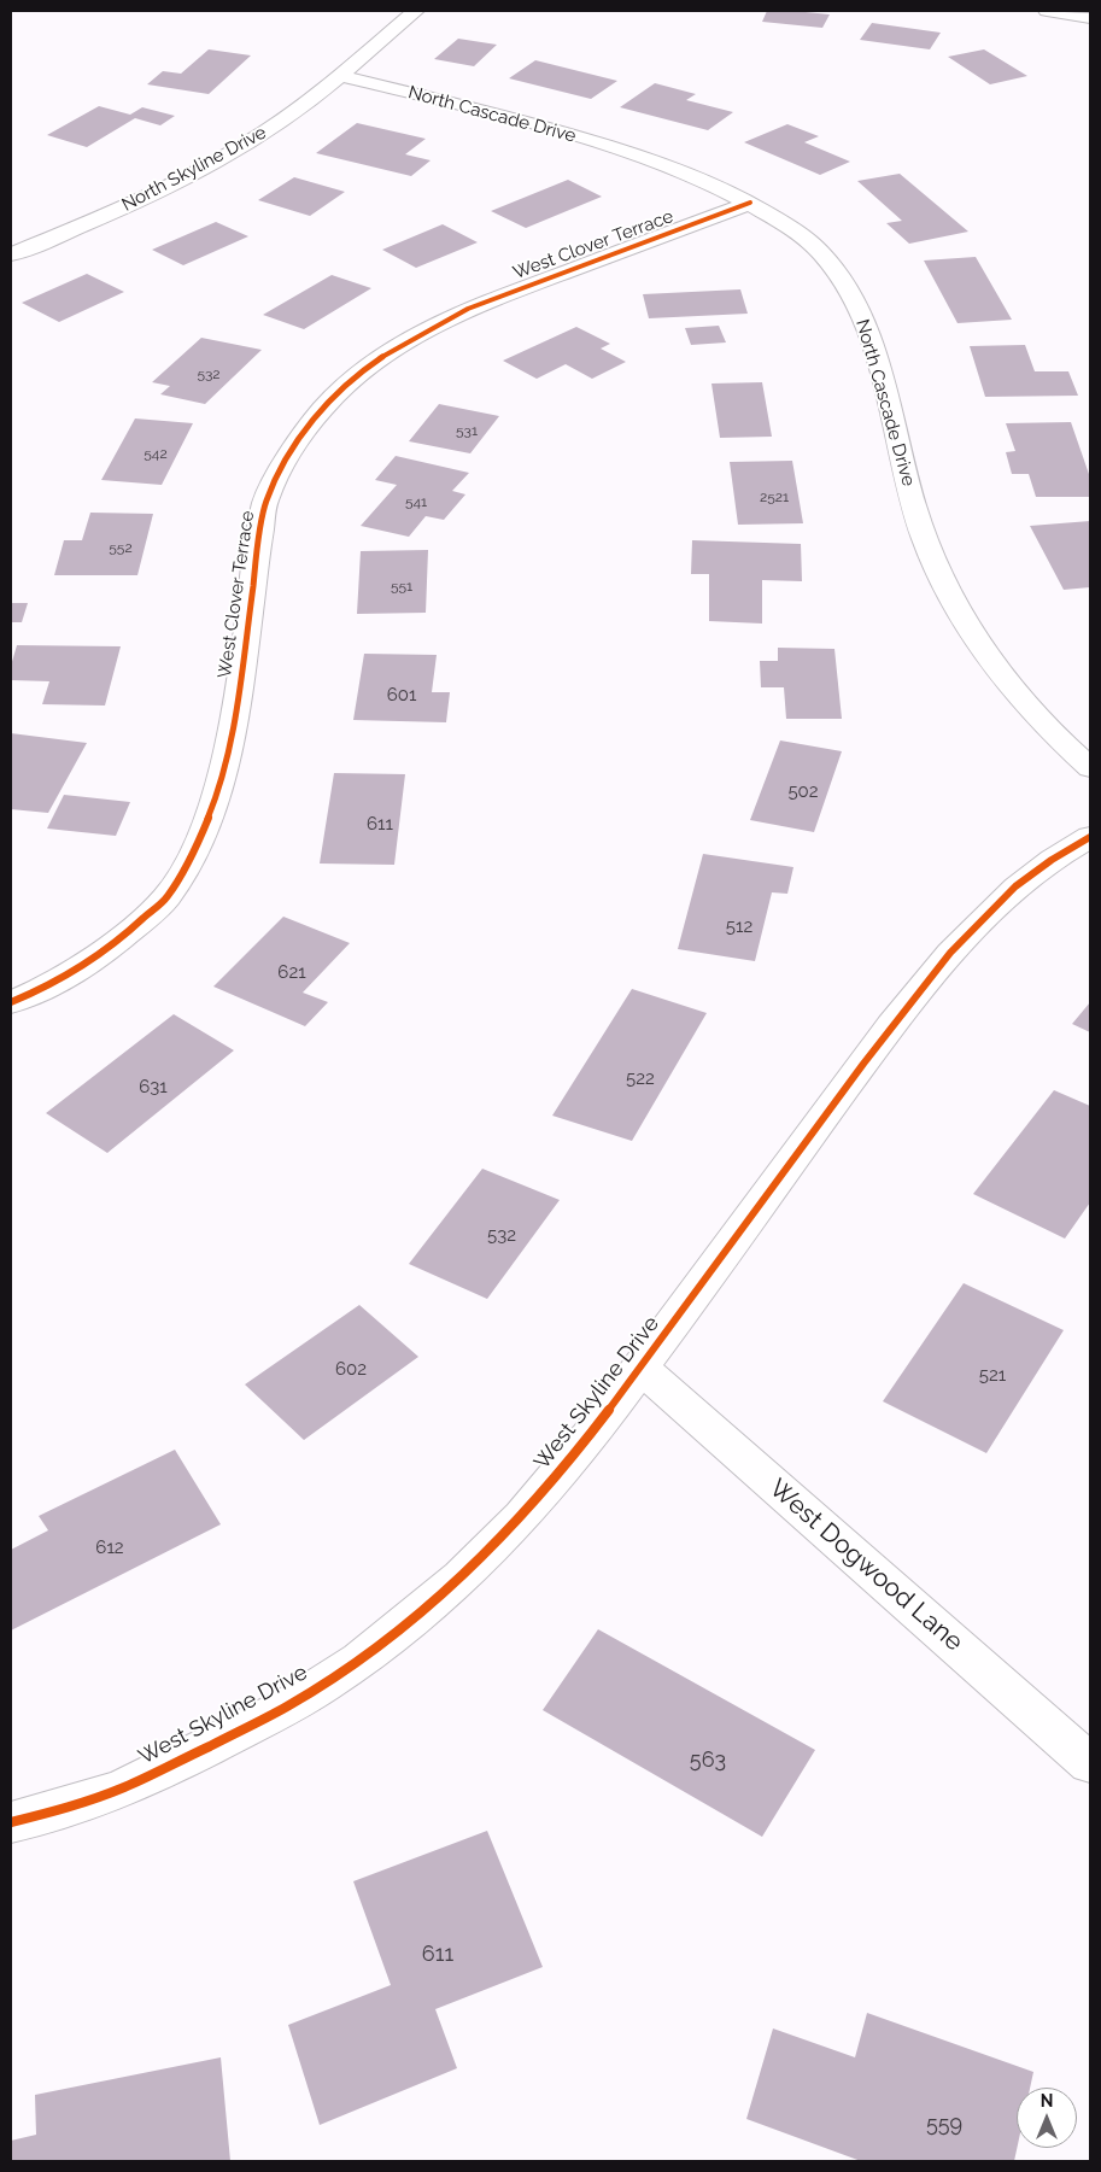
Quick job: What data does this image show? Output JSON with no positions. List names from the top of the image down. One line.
{"streets":{"street":["North Cascade Drive","North Skyline Drive","West Clover Terrace","West Skyline Drive","West Dogwood Lane"]},"crossings":[["North Cascade Drive","North Skyline Drive"],["North Cascade Drive","West Clover Terrace"],["West Skyline Drive","West Dogwood Lane"]],"house_numbers":["532","531","542","2521","541","552","551","601","502","611","512","621","522","631","532","602","521","612","563","611","559"],"north":"top"}
